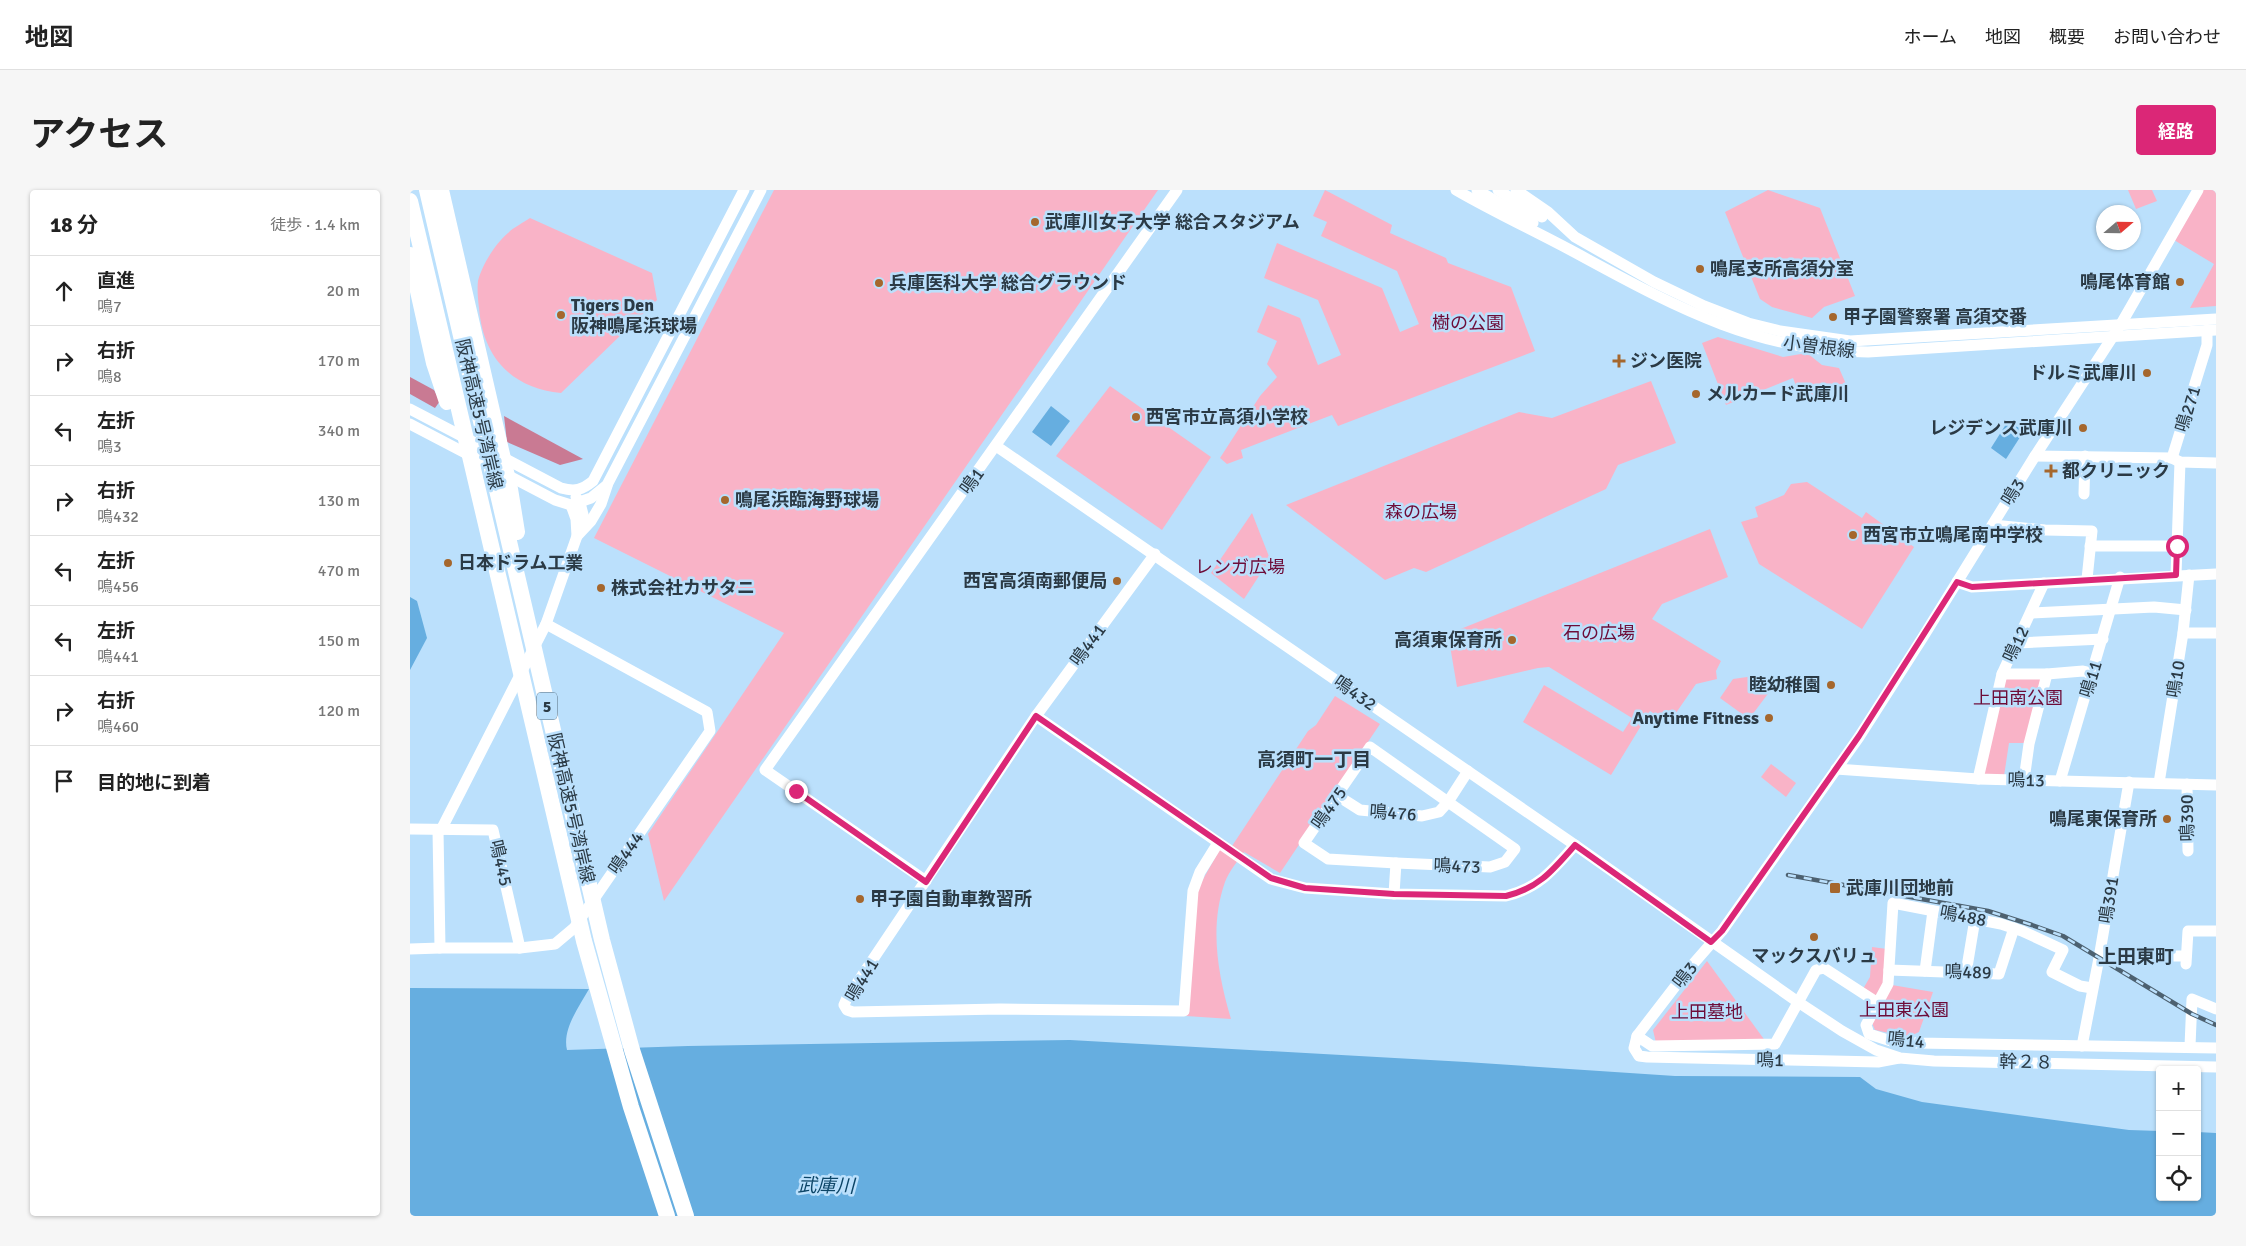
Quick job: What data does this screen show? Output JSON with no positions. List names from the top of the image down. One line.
{"streets":{"highway":["阪神高速5号湾岸線","5"],"street":["小曽根線","鳴271","鳴1","鳴3","鳴12","鳴441","鳴11","鳴10","鳴432","鳴13","鳴475","鳴476","鳴390","鳴444","鳴445","鳴473","鳴391","鳴488","鳴489","鳴14","幹２８"]},"crossings":[["小曽根線","鳴271"],["小曽根線","鳴3"],["阪神高速5号湾岸線","5"],["鳴1","鳴3"],["鳴1","鳴441"],["鳴1","鳴432"],["鳴1","幹２８"],["鳴3","鳴432"],["鳴3","鳴13"],["鳴12","鳴11"],["鳴441","鳴432"],["鳴11","鳴13"],["鳴10","鳴13"],["鳴432","幹２８"],["鳴13","鳴390"],["鳴13","鳴391"],["鳴475","鳴476"],["鳴475","鳴473"],["鳴476","鳴473"],["鳴444","鳴445"],["鳴391","鳴488"],["鳴391","鳴14"],["鳴488","鳴489"],["鳴488","鳴14"]],"districts":["高須町一丁目","上田東町"],"water":["武庫川"],"parks":["樹の公園","森の広場","レンガ広場","石の広場","上田南公園","上田東公園","上田墓地"],"places":{"other":["武庫川女子大学 総合スタジアム","鳴尾支所高須分室","鳴尾体育館","兵庫医科大学 総合グラウンド","Tigers Den 阪神鳴尾浜球場","甲子園警察署 高須交番","ドルミ武庫川","メルカード武庫川","西宮市立高須小学校","レジデンス武庫川","鳴尾浜臨海野球場","西宮市立鳴尾南中学校","日本ドラム工業","西宮高須南郵便局","株式会社カサタニ","高須東保育所","睦幼稚園","Anytime Fitness","鳴尾東保育所","甲子園自動車教習所","マックスバリュ"],"health":["ジン医院","都クリニック"],"transit":["武庫川団地前"]},"north":"right","page":{"header":"地図","nav":["ホーム","地図","概要","お問い合わせ"],"title":"アクセス","buttons":"経路","heading":["18 分","徒歩 · 1.4 km"],"list":[["直進","鳴7","20 m"],["右折","鳴8","170 m"],["左折","鳴3","340 m"],["右折","鳴432","130 m"],["左折","鳴456","470 m"],["左折","鳴441","150 m"],["右折","鳴460","120 m"],"目的地に到着"],"map_buttons":["+","−"]}}
